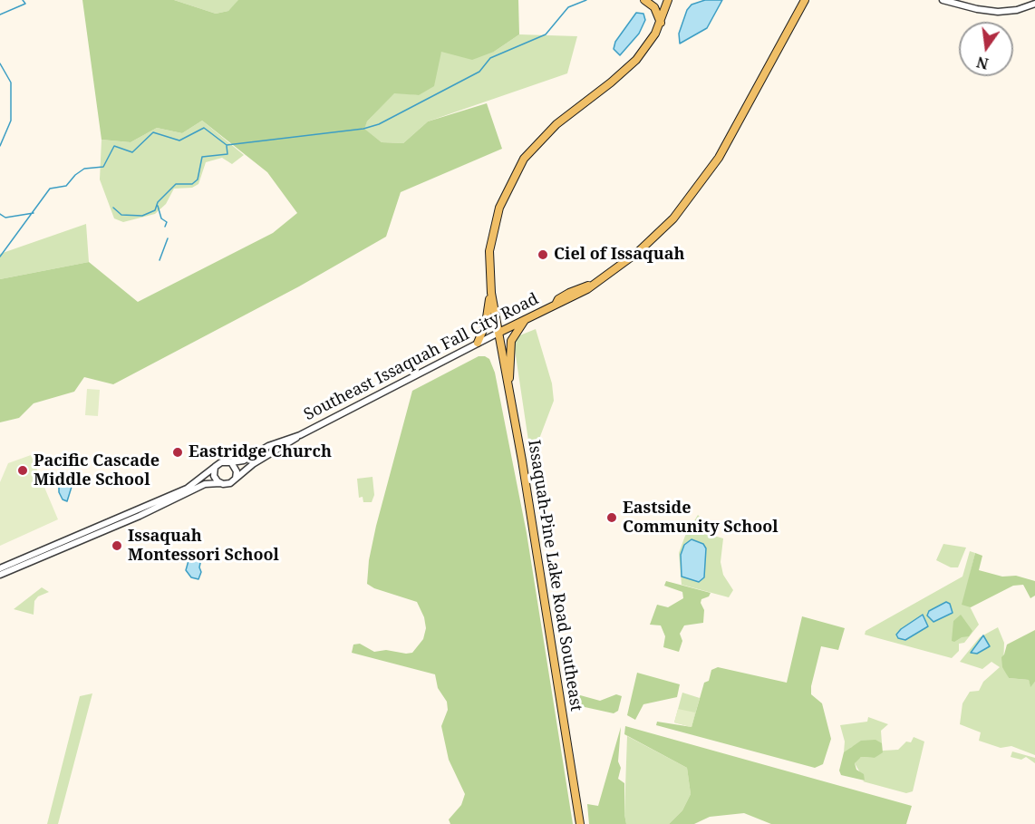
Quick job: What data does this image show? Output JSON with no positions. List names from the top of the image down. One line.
{"streets":{"main road":["Southeast Issaquah Fall City Road","Issaquah-Pine Lake Road Southeast"]},"crossings":[["Southeast Issaquah Fall City Road","Issaquah-Pine Lake Road Southeast"]],"places":["Ciel of Issaquah","Eastridge Church","Pacific Cascade Middle School","Eastside Community School","Issaquah Montessori School"],"north":"bottom"}
